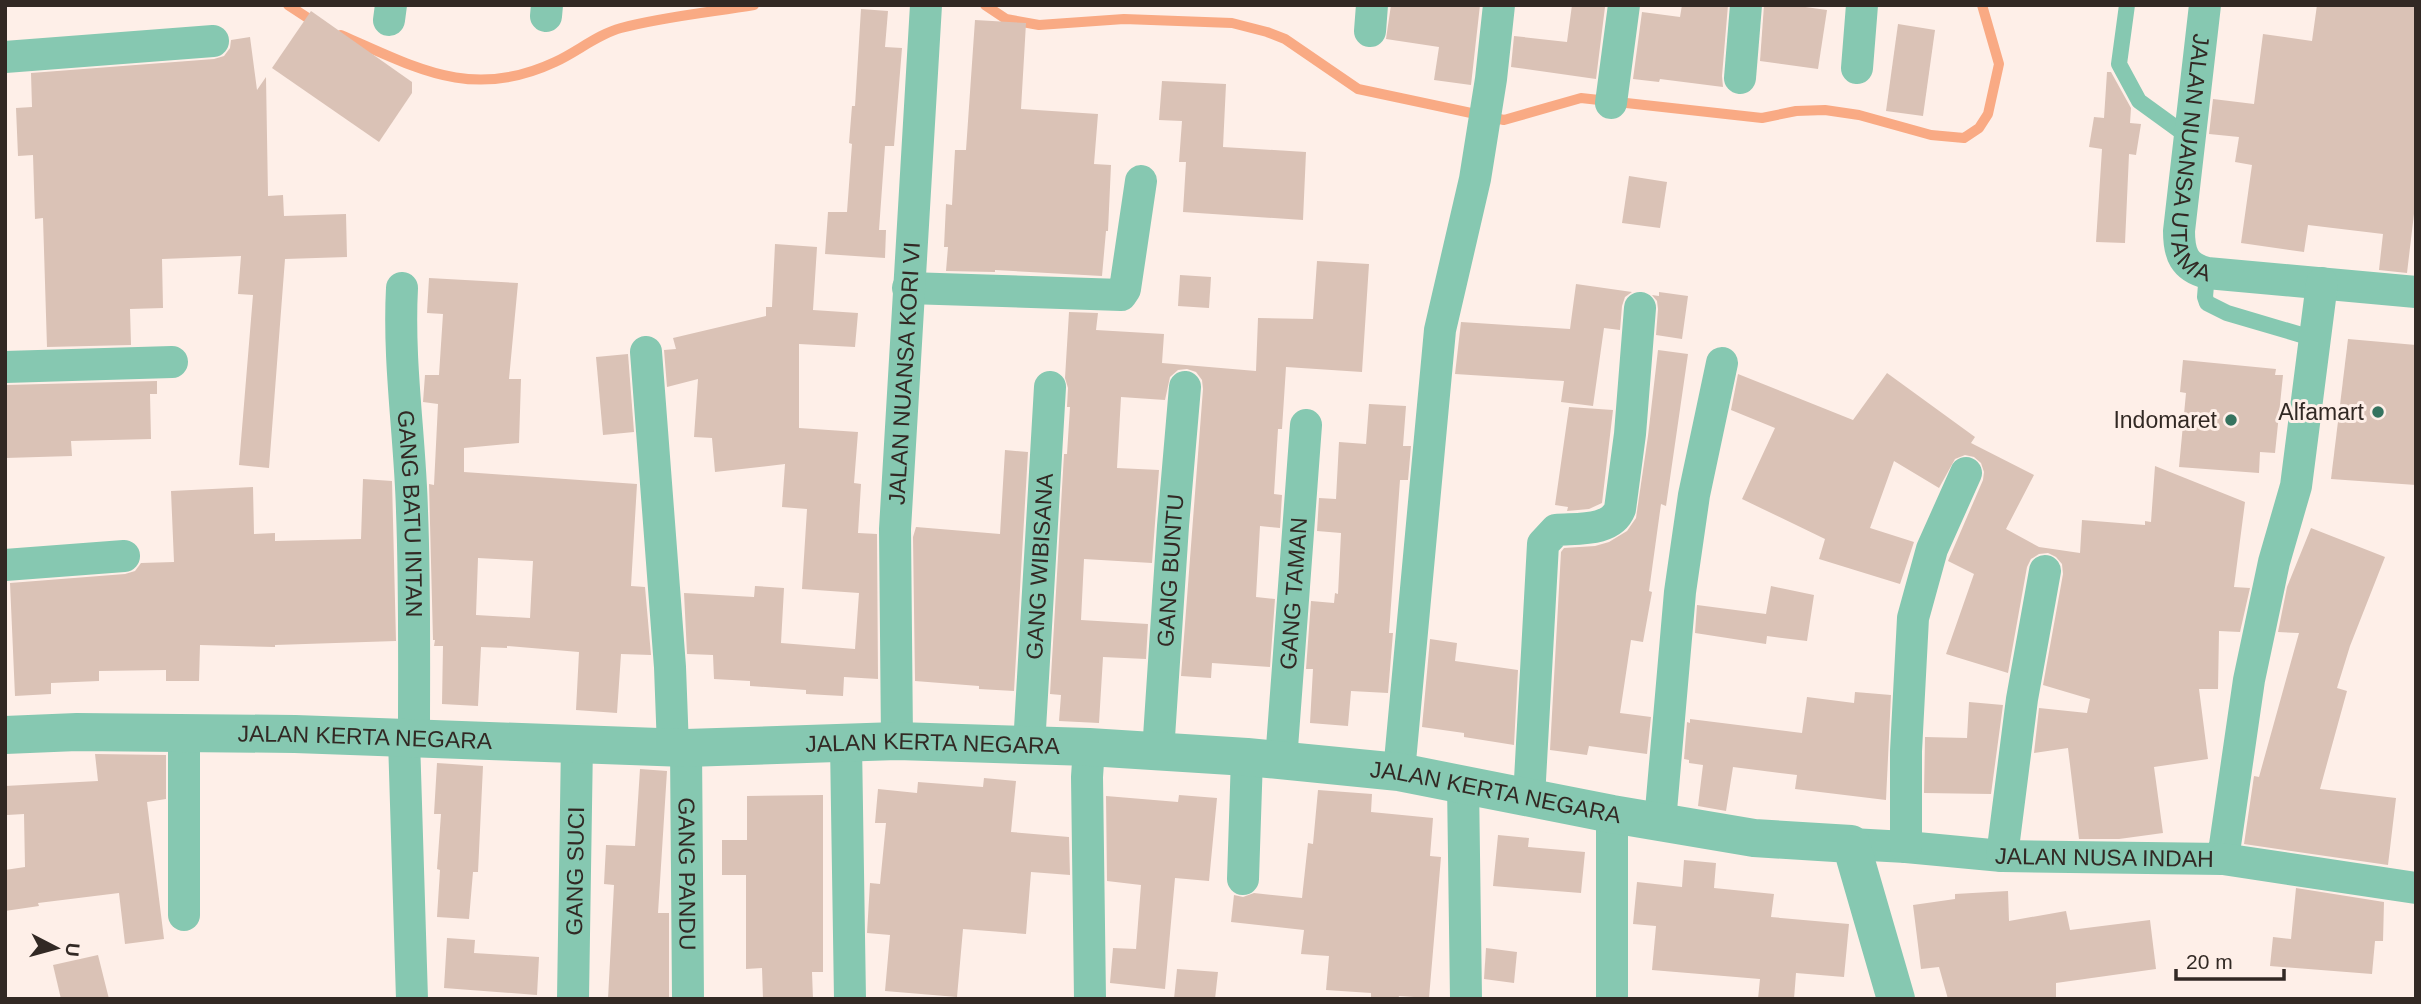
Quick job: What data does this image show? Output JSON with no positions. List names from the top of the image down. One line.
{"streets":{"street":["JALAN NUANSA UTAMA","JALAN NUANSA KORI VI","GANG BATU INTAN","GANG WIBISANA","GANG BUNTU","GANG TAMAN","JALAN KERTA NEGARA","JALAN NUSA INDAH","GANG SUCI","GANG PANDU"]},"crossings":[["JALAN NUANSA UTAMA","JALAN NUSA INDAH"],["JALAN NUANSA KORI VI","JALAN KERTA NEGARA"],["GANG BATU INTAN","JALAN KERTA NEGARA"],["GANG WIBISANA","JALAN KERTA NEGARA"],["GANG BUNTU","JALAN KERTA NEGARA"],["GANG TAMAN","JALAN KERTA NEGARA"],["JALAN KERTA NEGARA","JALAN NUSA INDAH"],["JALAN KERTA NEGARA","GANG SUCI"],["JALAN KERTA NEGARA","GANG PANDU"]],"places":["Alfamart","Indomaret"],"scale_bar":"20 m","north":"right"}
